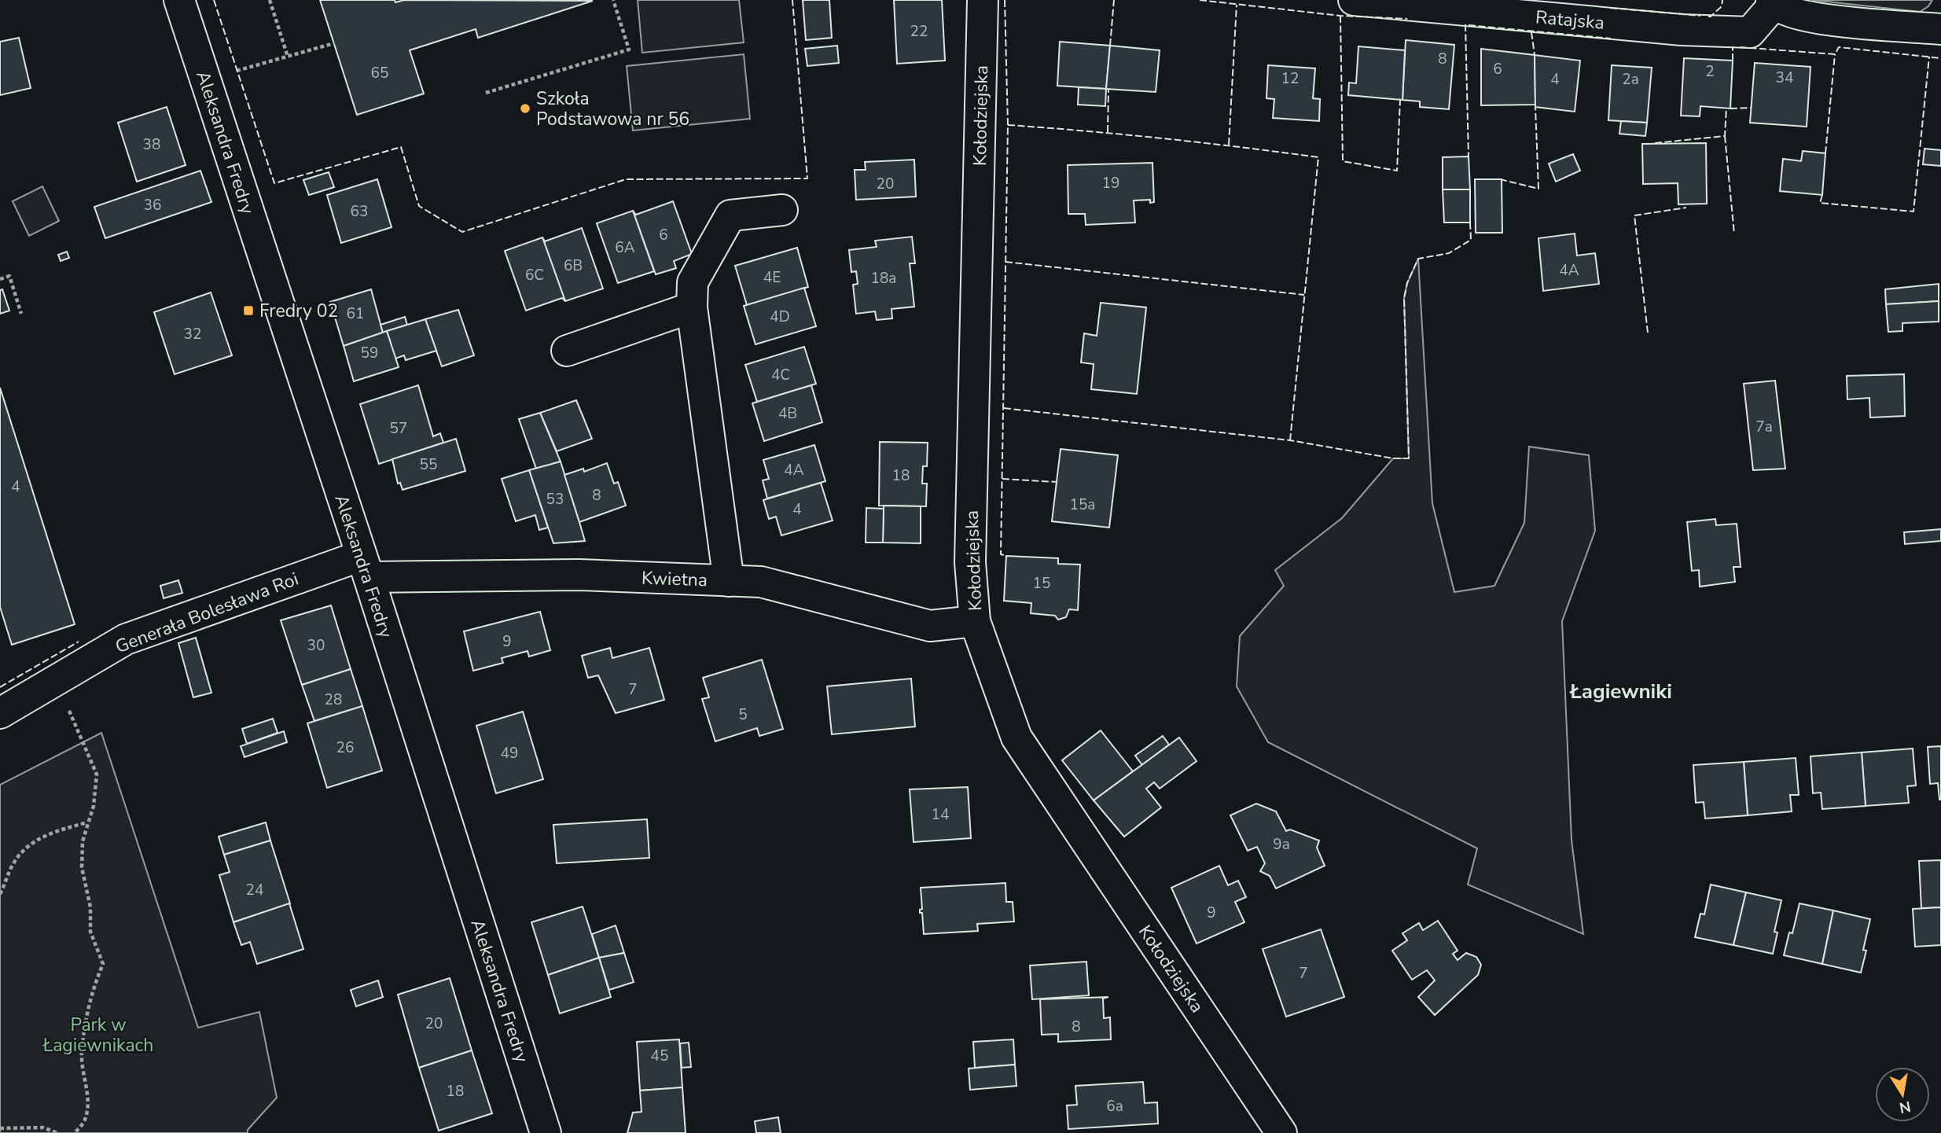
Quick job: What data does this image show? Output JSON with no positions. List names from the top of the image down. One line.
{"streets":{"street":["Ratajska","Kołodziejska","Aleksandra Fredry","Kwietna","Generała Bolesława Roi"]},"crossings":[["Kołodziejska","Kwietna"],["Aleksandra Fredry","Kwietna"],["Aleksandra Fredry","Generała Bolesława Roi"],["Kwietna","Generała Bolesława Roi"]],"districts":["Łagiewniki"],"parks":["Park w Łagiewnikach"],"places":{"other":["Szkoła Podstawowa nr 56"],"transit":["Fredry 02"]},"house_numbers":["22","8","6","2","65","34","12","4","2a","38","19","20","36","63","6","6A","6B","4A","6C","4E","18a","61","4D","32","59","4C","4B","7a","57","55","4A","18","4","8","53","15a","4","15","9","30","7","28","5","26","49","14","9a","24","9","7","20","8","45","18","6a"],"north":"bottom"}
